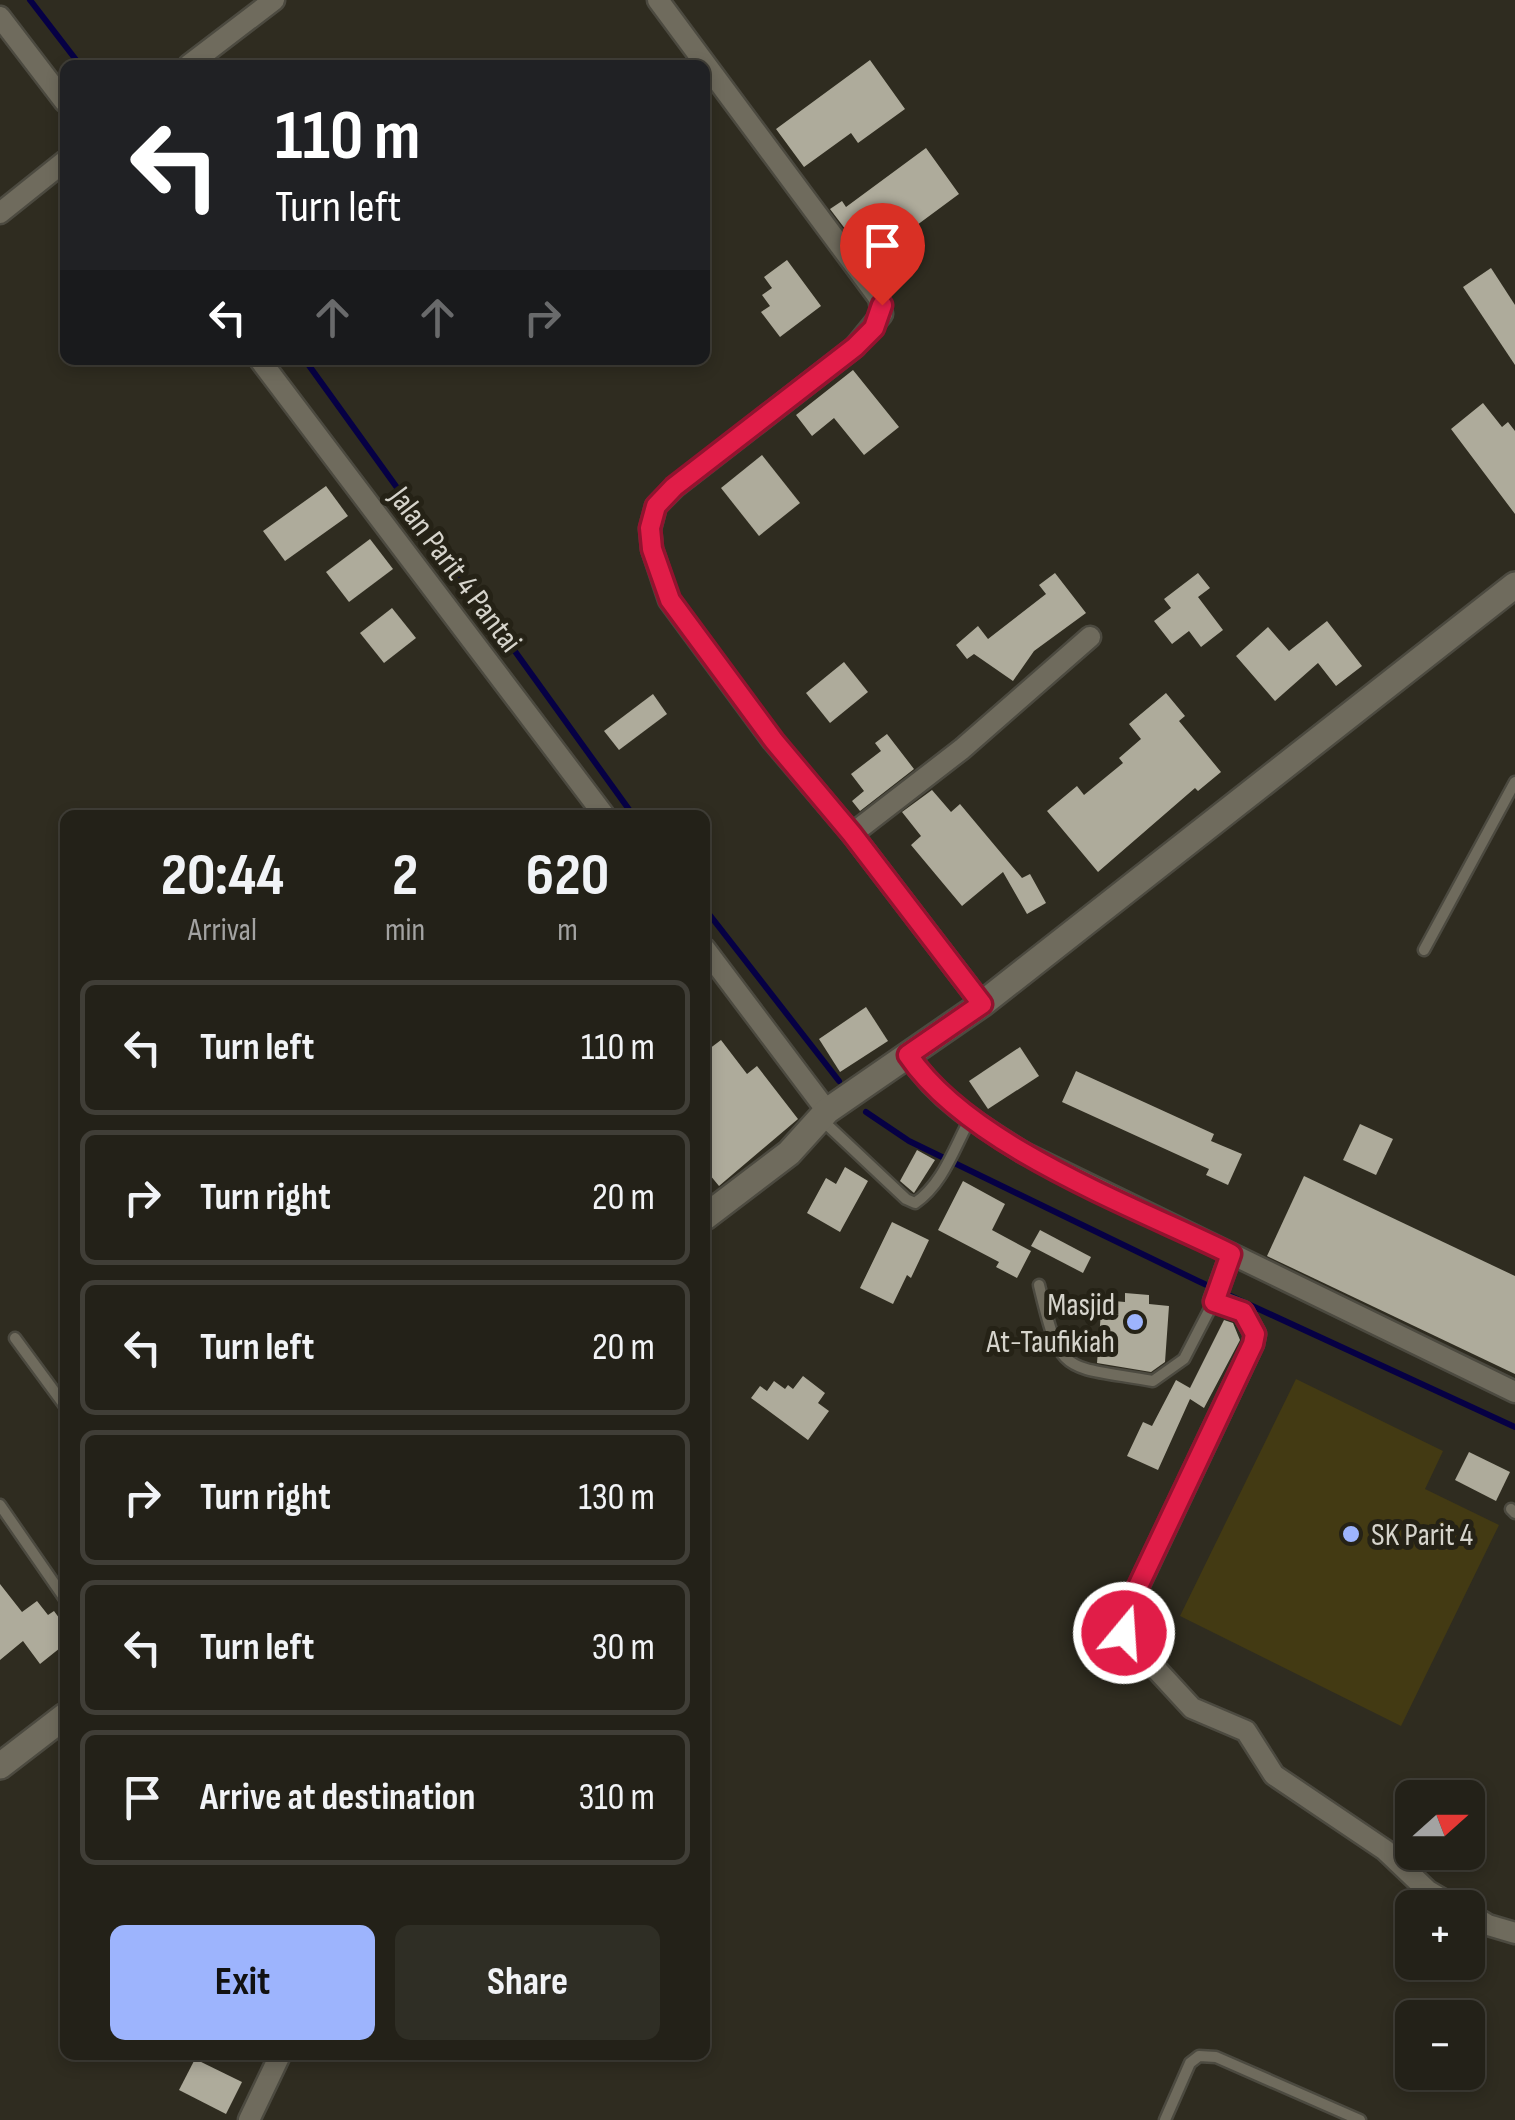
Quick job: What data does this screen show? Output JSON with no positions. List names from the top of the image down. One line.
{"streets":{"street":["Jalan Parit 4 Pantai"]},"places":["Masjid At-Taufikiah","SK Parit 4"],"north":"right","page":{"turn":["110 m","Turn left"],"eta":["20:44","Arrival","2","min","620","m"],"list":[{"name":"Turn left","value":"110 m"},{"name":"Turn right","value":"20 m"},{"name":"Turn left","value":"20 m"},{"name":"Turn right","value":"130 m"},{"name":"Turn left","value":"30 m"},{"name":"Arrive at destination","value":"310 m"}],"map_buttons":["+","−"],"buttons":["Exit","Share"]}}
